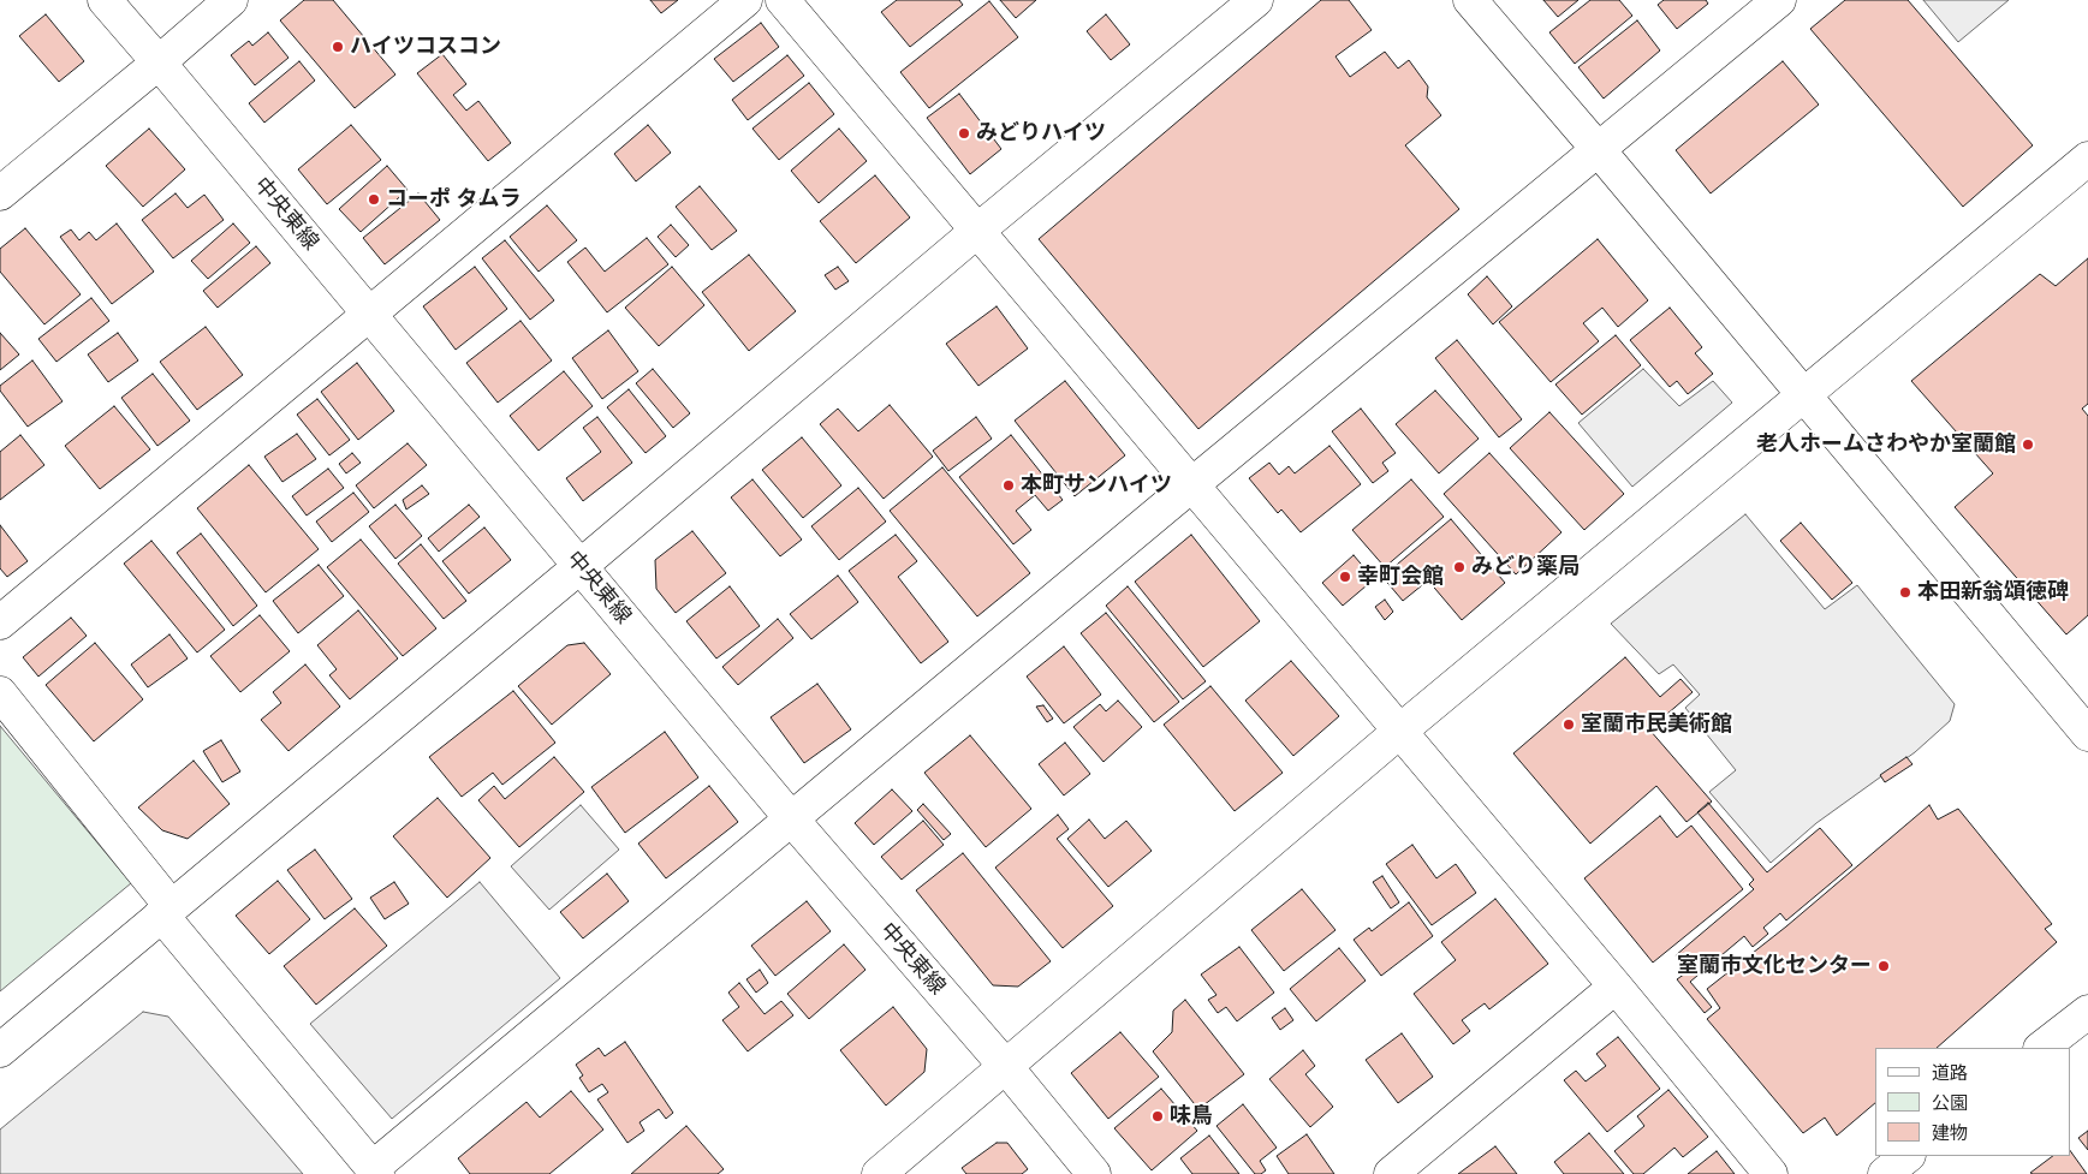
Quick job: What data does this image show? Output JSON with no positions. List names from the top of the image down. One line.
{"streets":{"street":["中央東線"]},"places":["ハイツコスコン","みどりハイツ","コーポ タムラ","老人ホームさわやか室蘭館","本町サンハイツ","みどり薬局","幸町会館","本田新翁頌徳碑","室蘭市民美術館","室蘭市文化センター","味鳥"],"legend":["道路","公園","建物"]}
